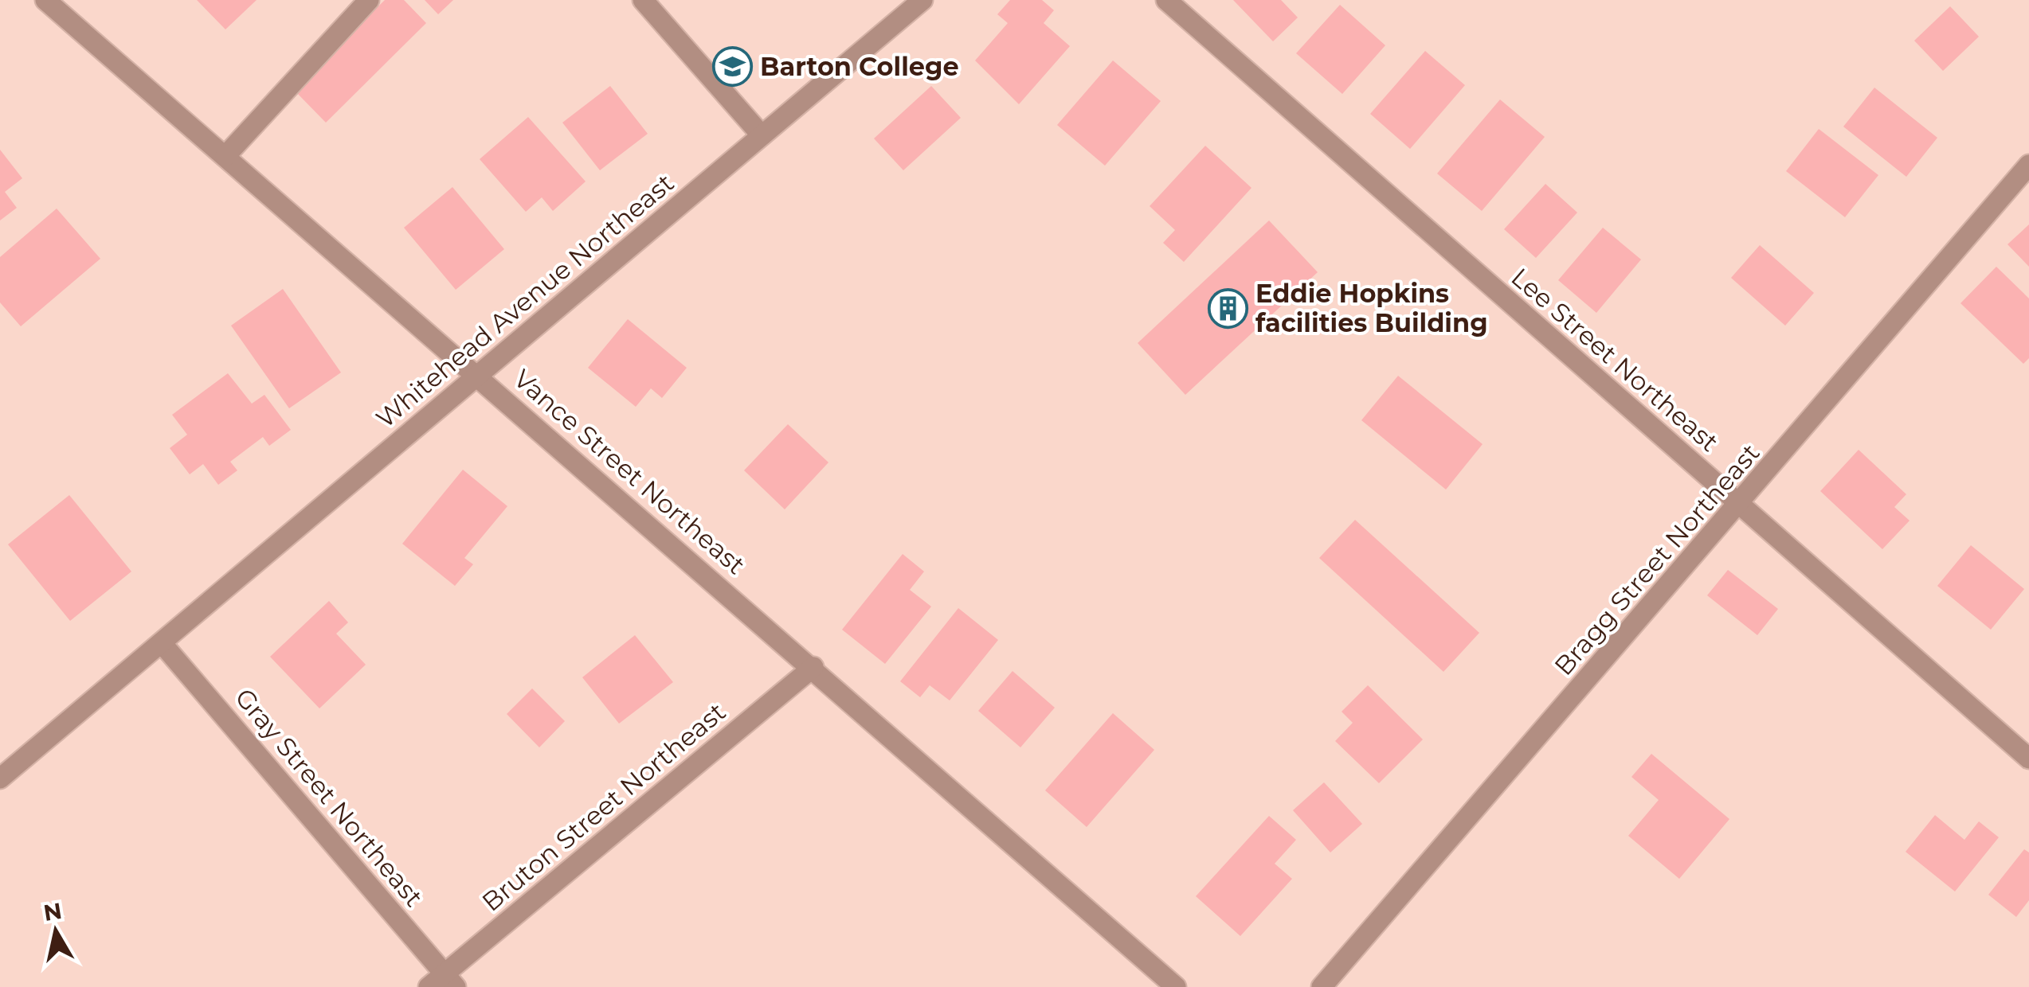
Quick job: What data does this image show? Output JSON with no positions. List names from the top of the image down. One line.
{"streets":{"street":["Whitehead Avenue Northeast","Lee Street Northeast","Vance Street Northeast","Bragg Street Northeast","Gray Street Northeast","Bruton Street Northeast"]},"crossings":[["Whitehead Avenue Northeast","Vance Street Northeast"],["Whitehead Avenue Northeast","Gray Street Northeast"],["Lee Street Northeast","Bragg Street Northeast"],["Vance Street Northeast","Bruton Street Northeast"],["Gray Street Northeast","Bruton Street Northeast"]],"places":{"school or university":["Barton College"],"building":["Eddie Hopkins facilities Building"]},"north":"top"}
